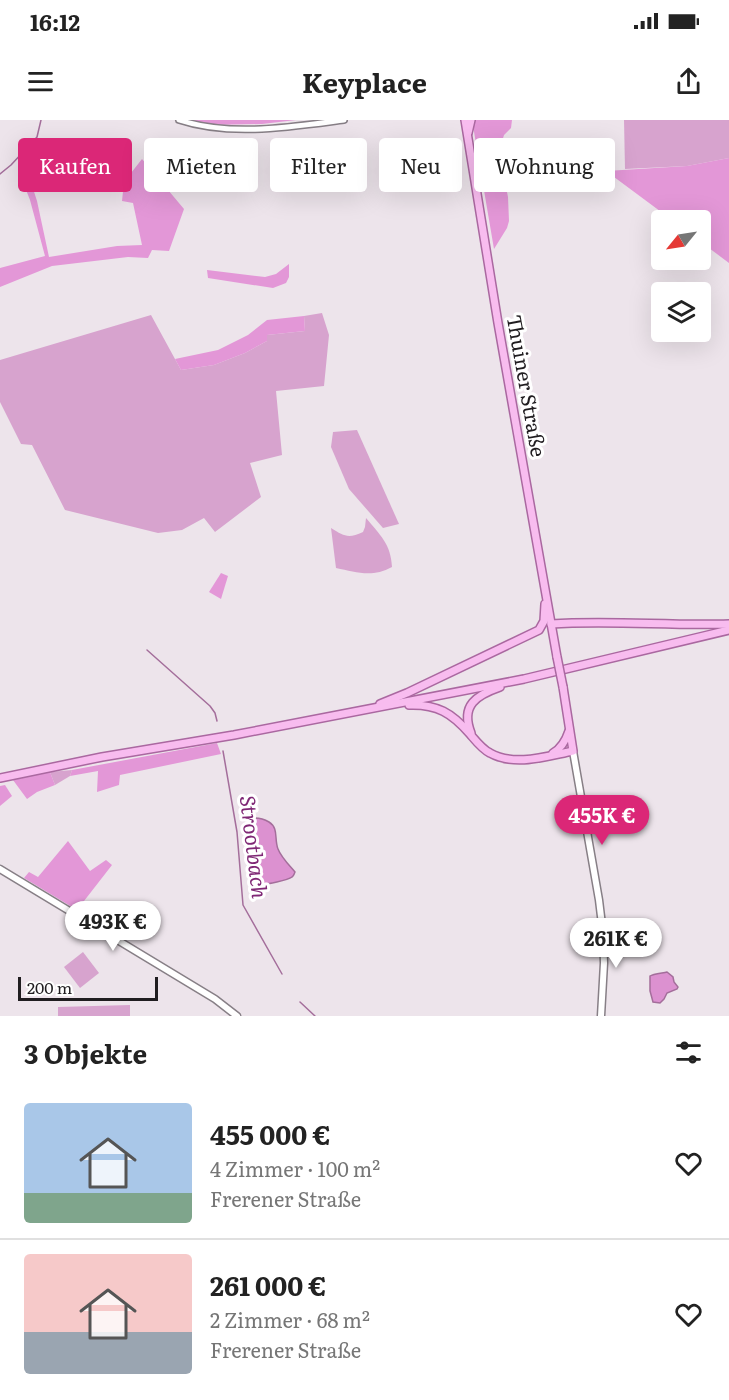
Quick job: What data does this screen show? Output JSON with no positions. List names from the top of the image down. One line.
{"streets":{"main road":["Thuiner Straße"]},"water":["Strootbach"],"scale_bar":"200 m","north":"bottom left","page":{"status":"16:12","header":"Keyplace","chip":["Kaufen","Mieten","Filter","Neu","Wohnung"],"price":["455K €","493K €","261K €"],"scale":"200 m","heading":"3 Objekte","list":[{"name":"455 000 €","note":"4 Zimmer · 100 m² · Frerener Straße"},{"name":"261 000 €","note":"2 Zimmer · 68 m² · Frerener Straße"}]}}
